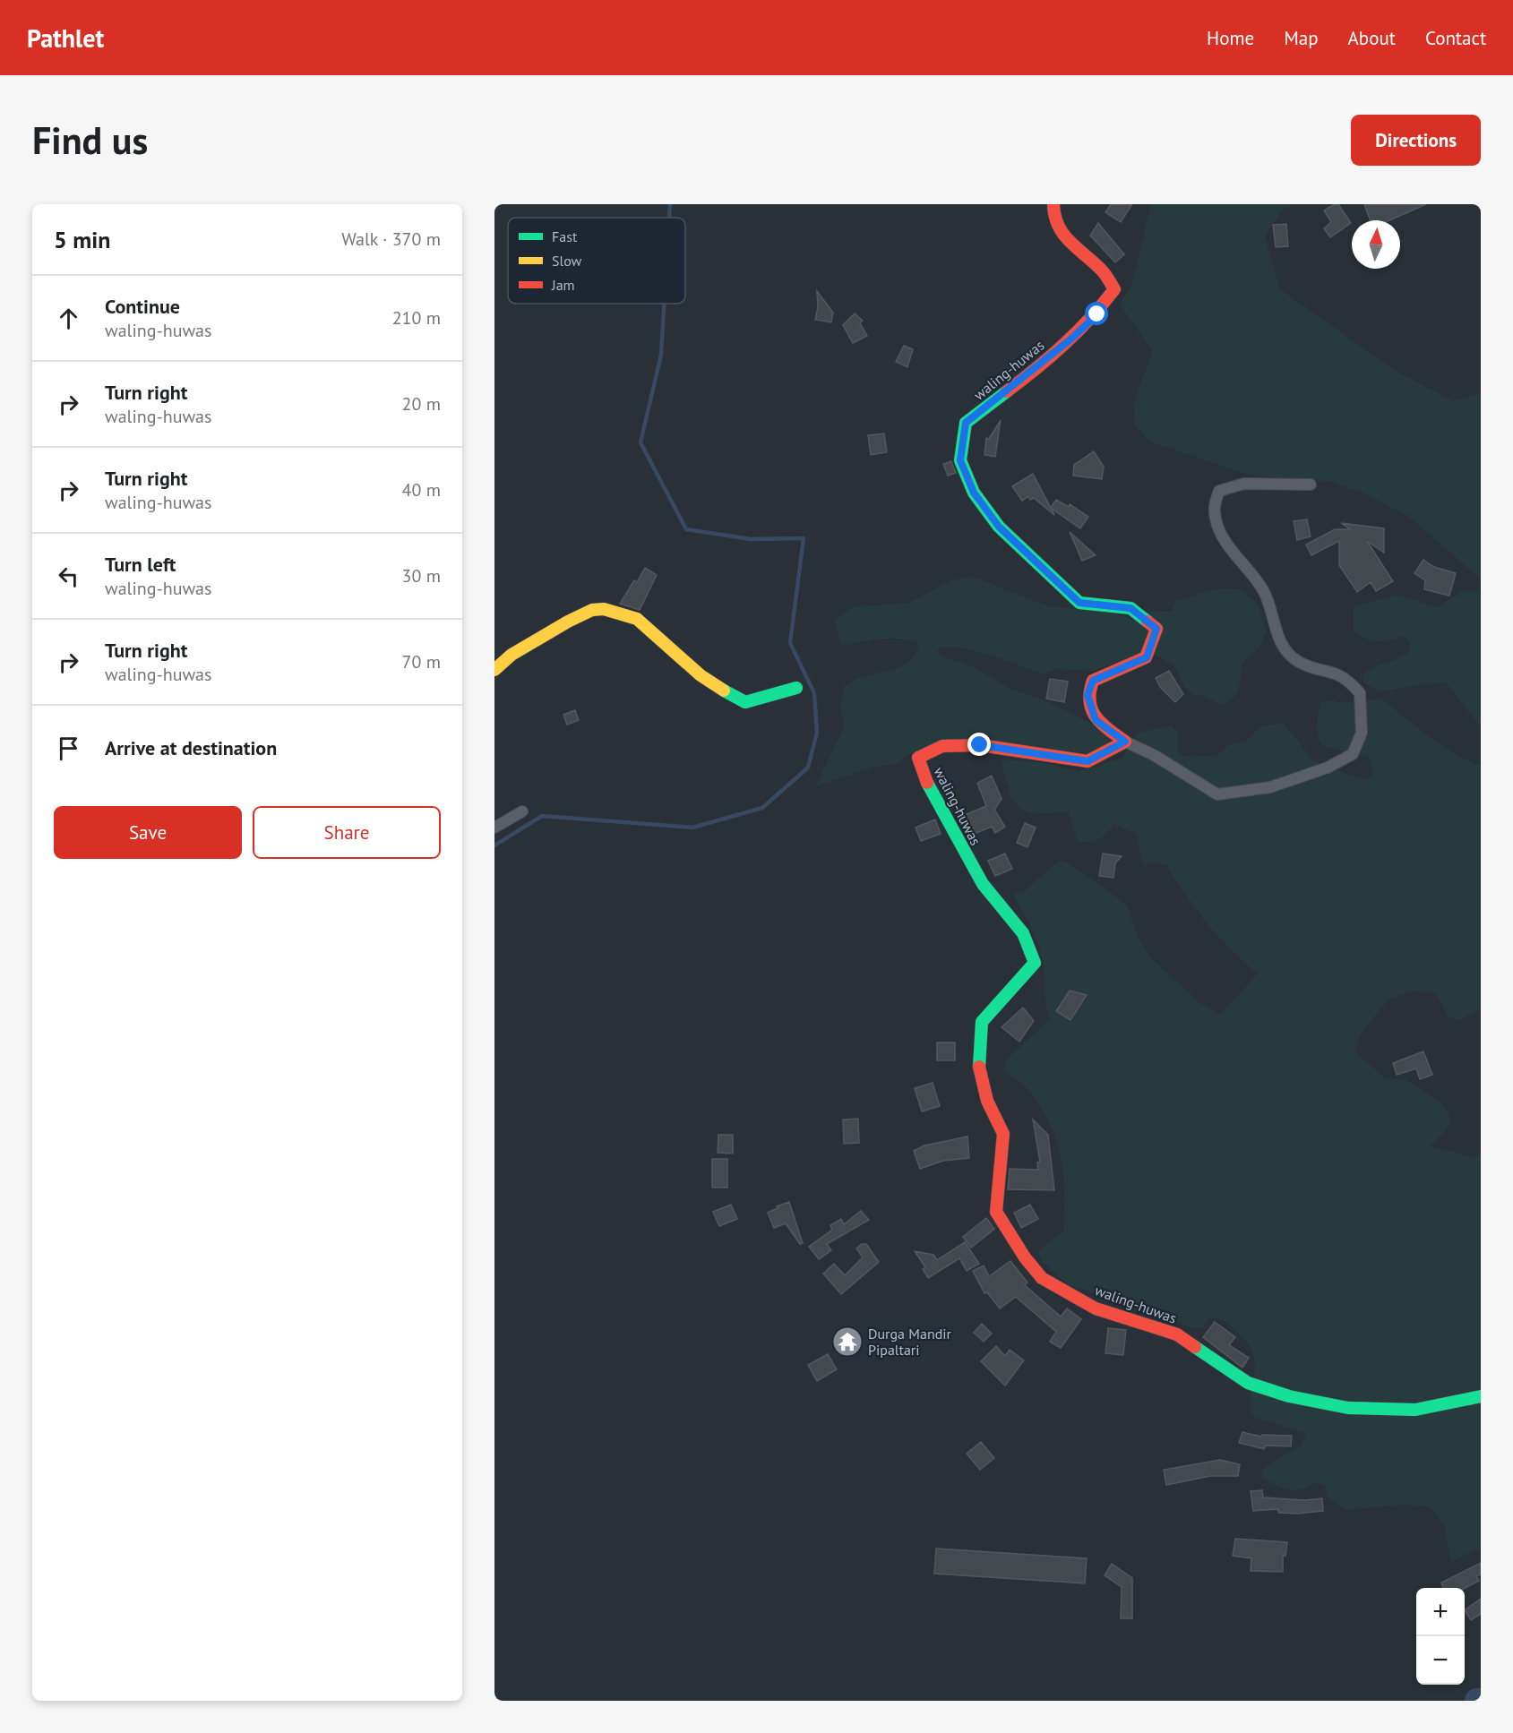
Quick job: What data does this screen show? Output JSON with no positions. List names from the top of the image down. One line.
{"streets":{"street":["waling-huwas"]},"places":{"temple":["Durga Mandir Pipaltari"]},"legend":["Fast","Slow","Jam"],"north":"top","page":{"header":"Pathlet","nav":["Home","Map","About","Contact"],"buttons":["Directions",["Save","Share"]],"title":"Find us","heading":["5 min","Walk · 370 m"],"list":[["Continue","waling-huwas","210 m"],["Turn right","waling-huwas","20 m"],["Turn right","waling-huwas","40 m"],["Turn left","waling-huwas","30 m"],["Turn right","waling-huwas","70 m"],"Arrive at destination"],"map_buttons":["+","−"]}}
